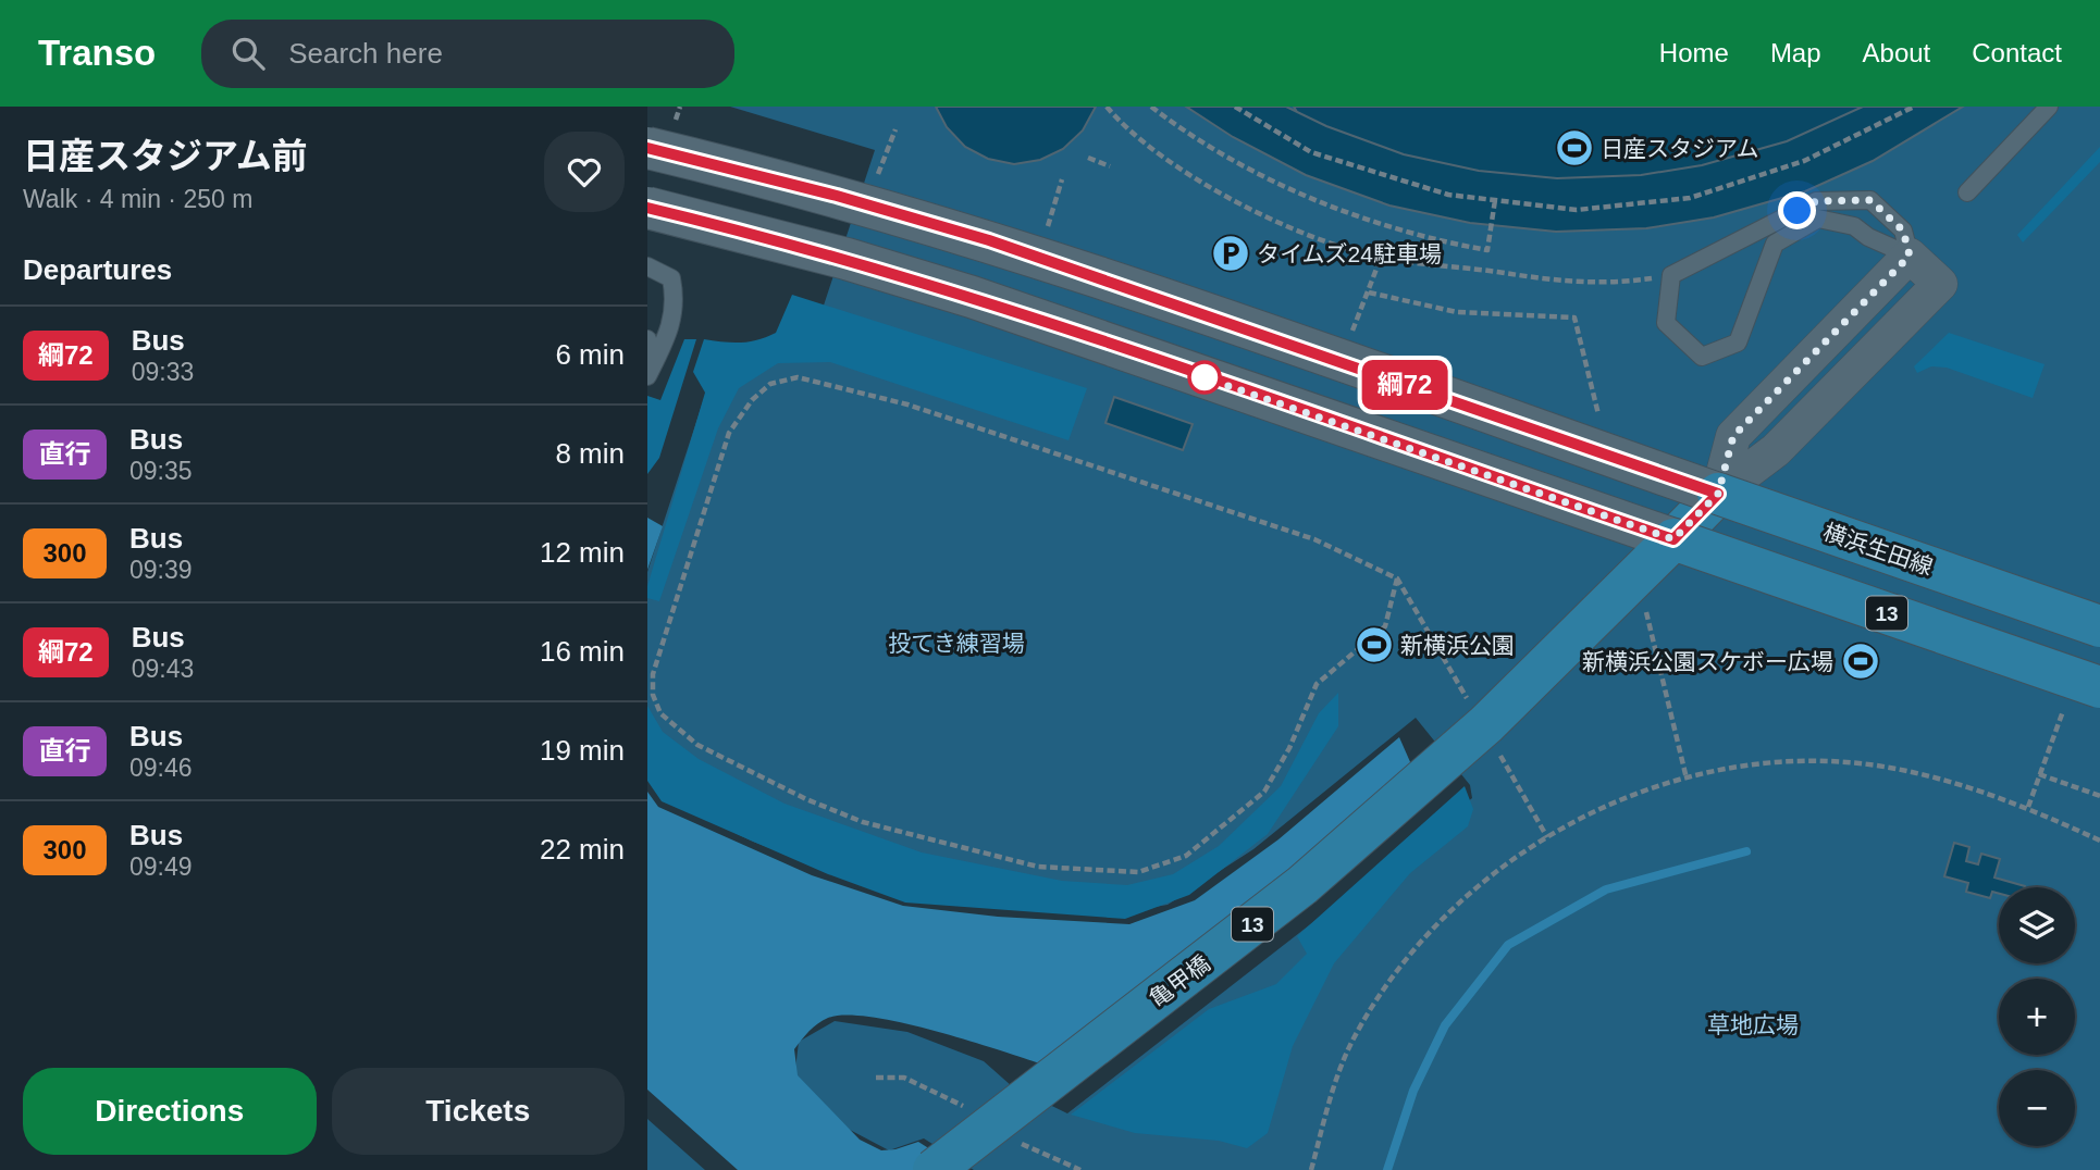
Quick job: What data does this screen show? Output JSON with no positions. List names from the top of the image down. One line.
{"streets":{"main road":["横浜生田線","13","亀甲橋"]},"crossings":[["横浜生田線","13"],["13","亀甲橋"]],"parks":["投てき練習場","草地広場"],"places":{"sports":["日産スタジアム","新横浜公園","新横浜公園スケボー広場"],"parking":["タイムズ24駐車場"]},"lines":["bus line 綱72"],"page":{"header":"Transo","search":"Search here","nav":["Home","Map","About","Contact"],"heading":[["日産スタジアム前","Walk · 4 min · 250 m"],"Departures"],"on_map":"綱72","list":[{"mark":"綱72","name":"Bus","note":"09:33","value":"6 min"},{"mark":"直行","name":"Bus","note":"09:35","value":"8 min"},{"mark":"300","name":"Bus","note":"09:39","value":"12 min"},{"mark":"綱72","name":"Bus","note":"09:43","value":"16 min"},{"mark":"直行","name":"Bus","note":"09:46","value":"19 min"},{"mark":"300","name":"Bus","note":"09:49","value":"22 min"}],"map_buttons":["+","−"],"buttons":["Directions","Tickets"]}}
